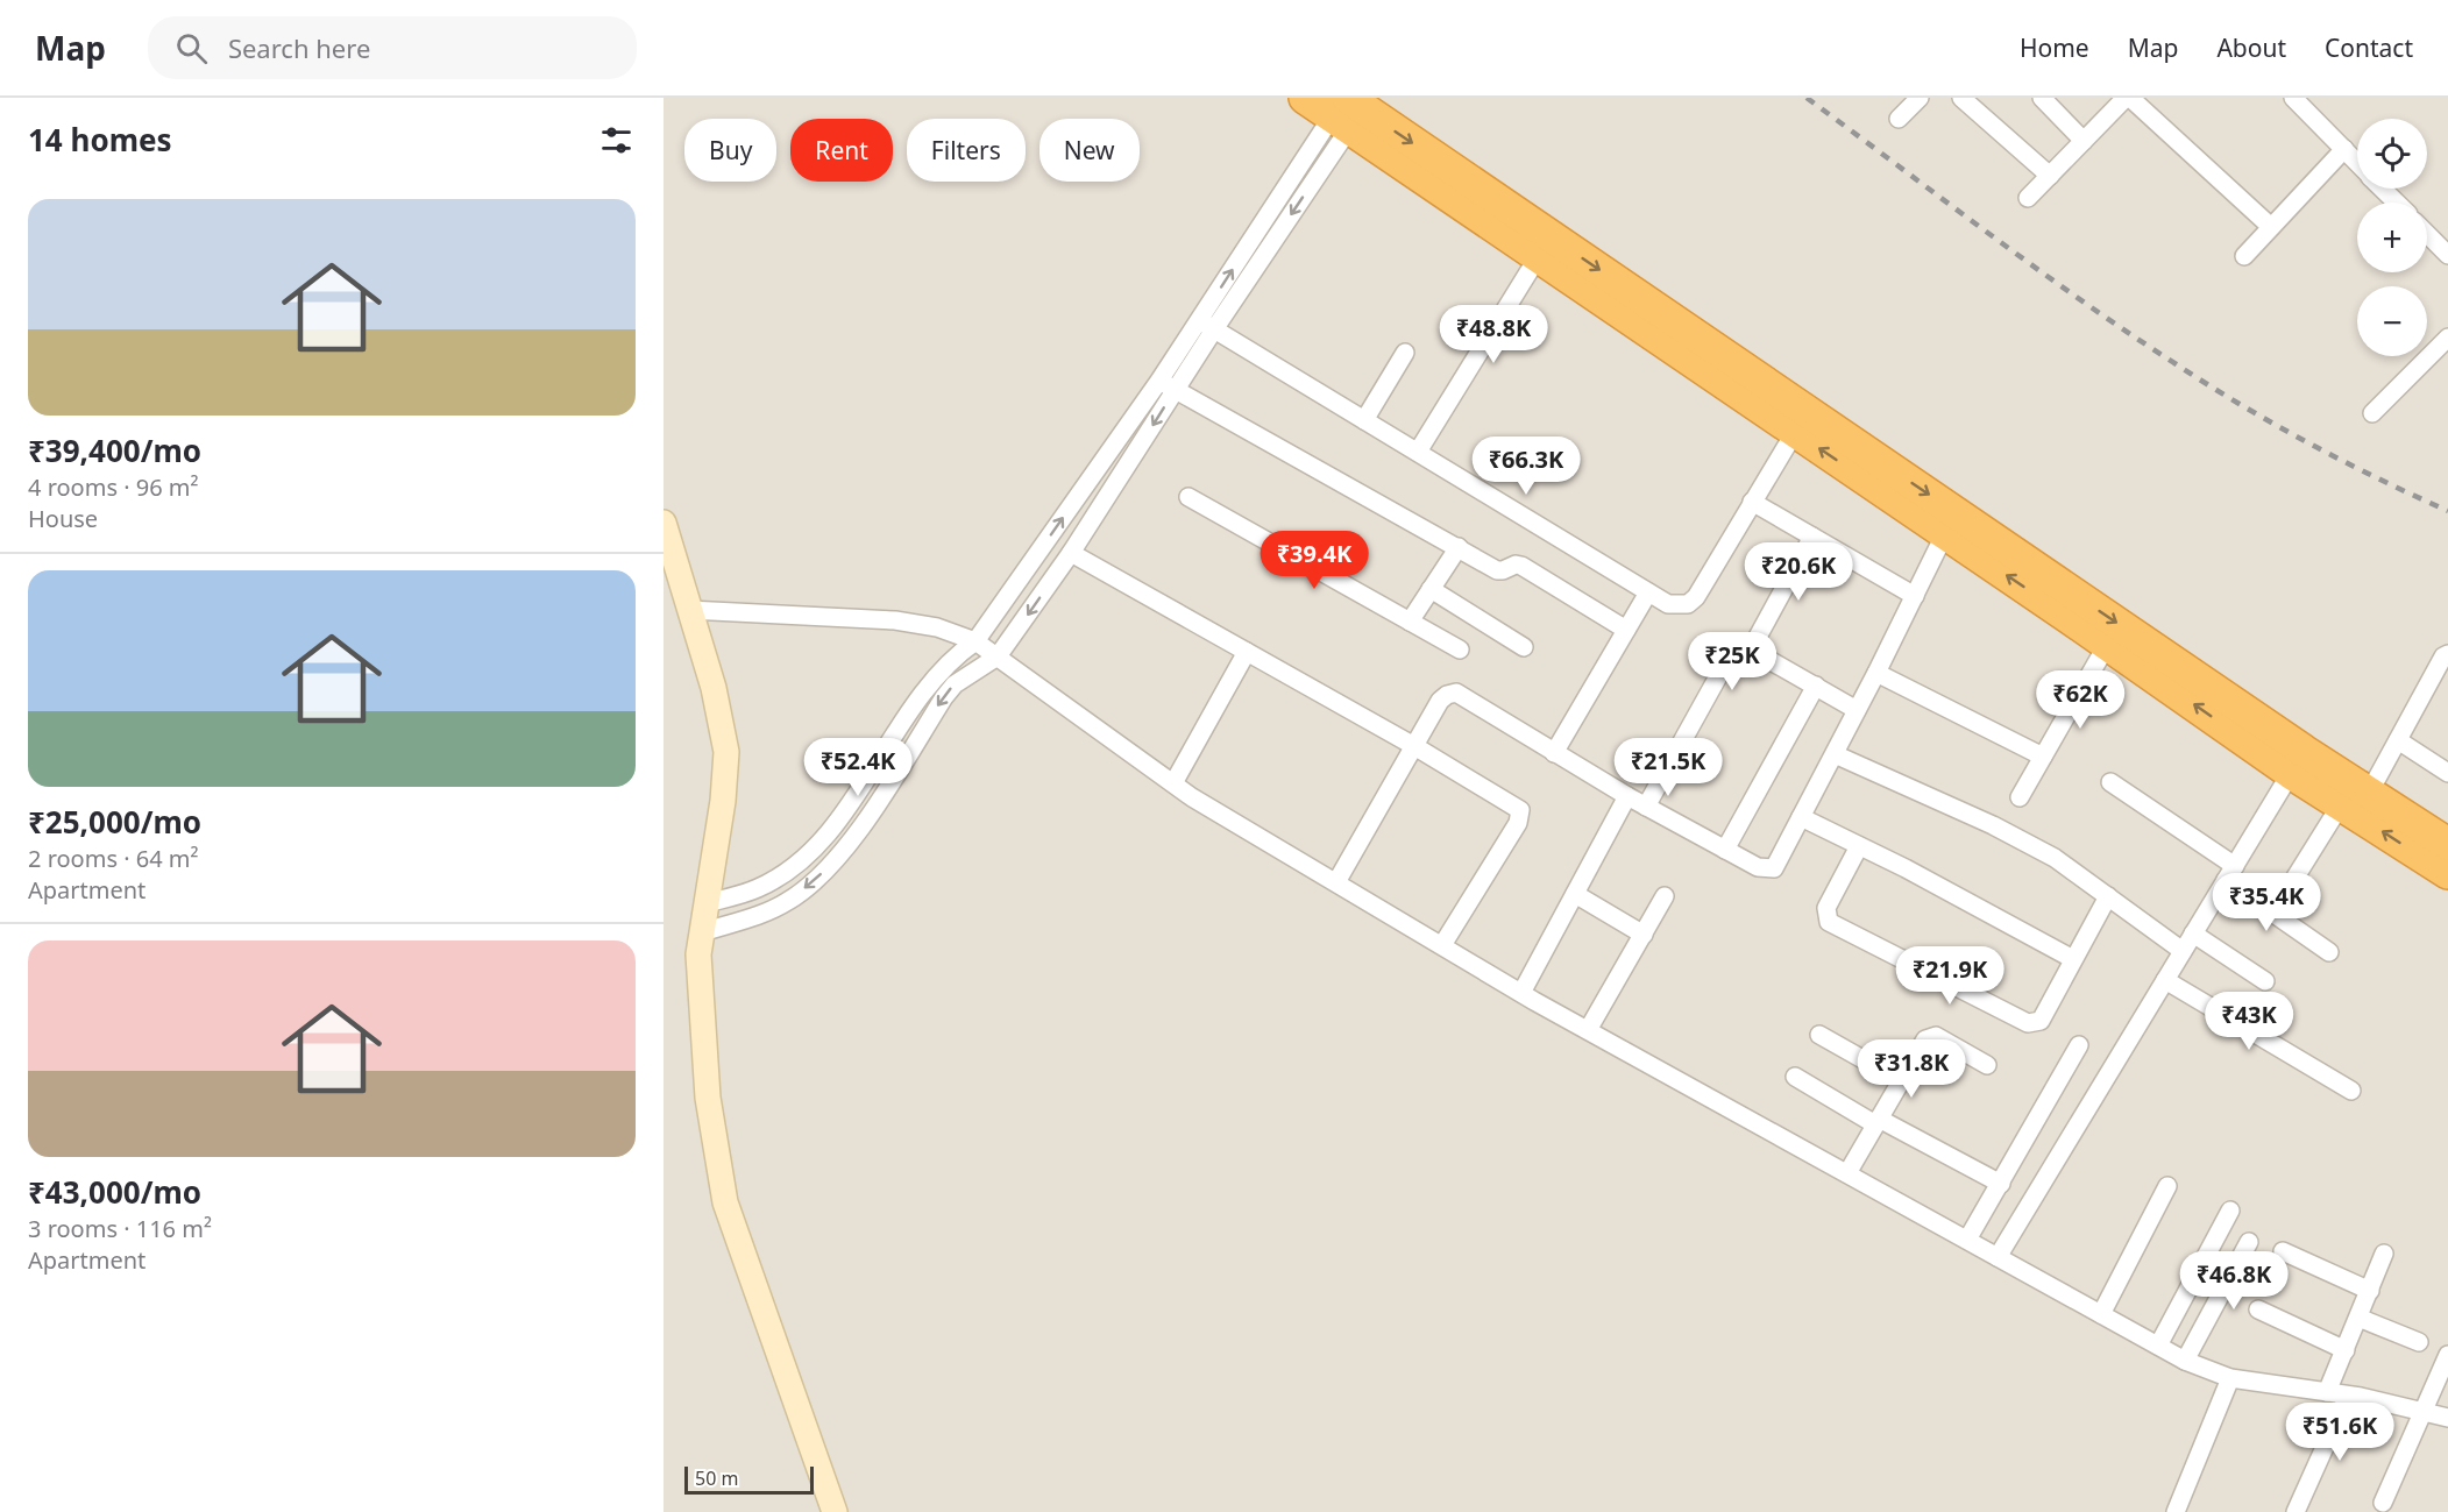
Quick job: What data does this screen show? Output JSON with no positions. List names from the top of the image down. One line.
{"scale_bar":"50 m","page":{"header":"Map","search":"Search here","nav":["Home","Map","About","Contact"],"heading":"14 homes","map_buttons":["+","−"],"chip":["Buy","Rent","Filters","New"],"list":[{"name":"₹39,400/mo","note":"4 rooms · 96 m² · House"},{"name":"₹25,000/mo","note":"2 rooms · 64 m² · Apartment"},{"name":"₹43,000/mo","note":"3 rooms · 116 m² · Apartment"}],"price":["₹48.8K","₹66.3K","₹39.4K","₹20.6K","₹25K","₹62K","₹52.4K","₹21.5K","₹35.4K","₹21.9K","₹43K","₹31.8K","₹46.8K","₹51.6K"],"scale":"50 m"}}
